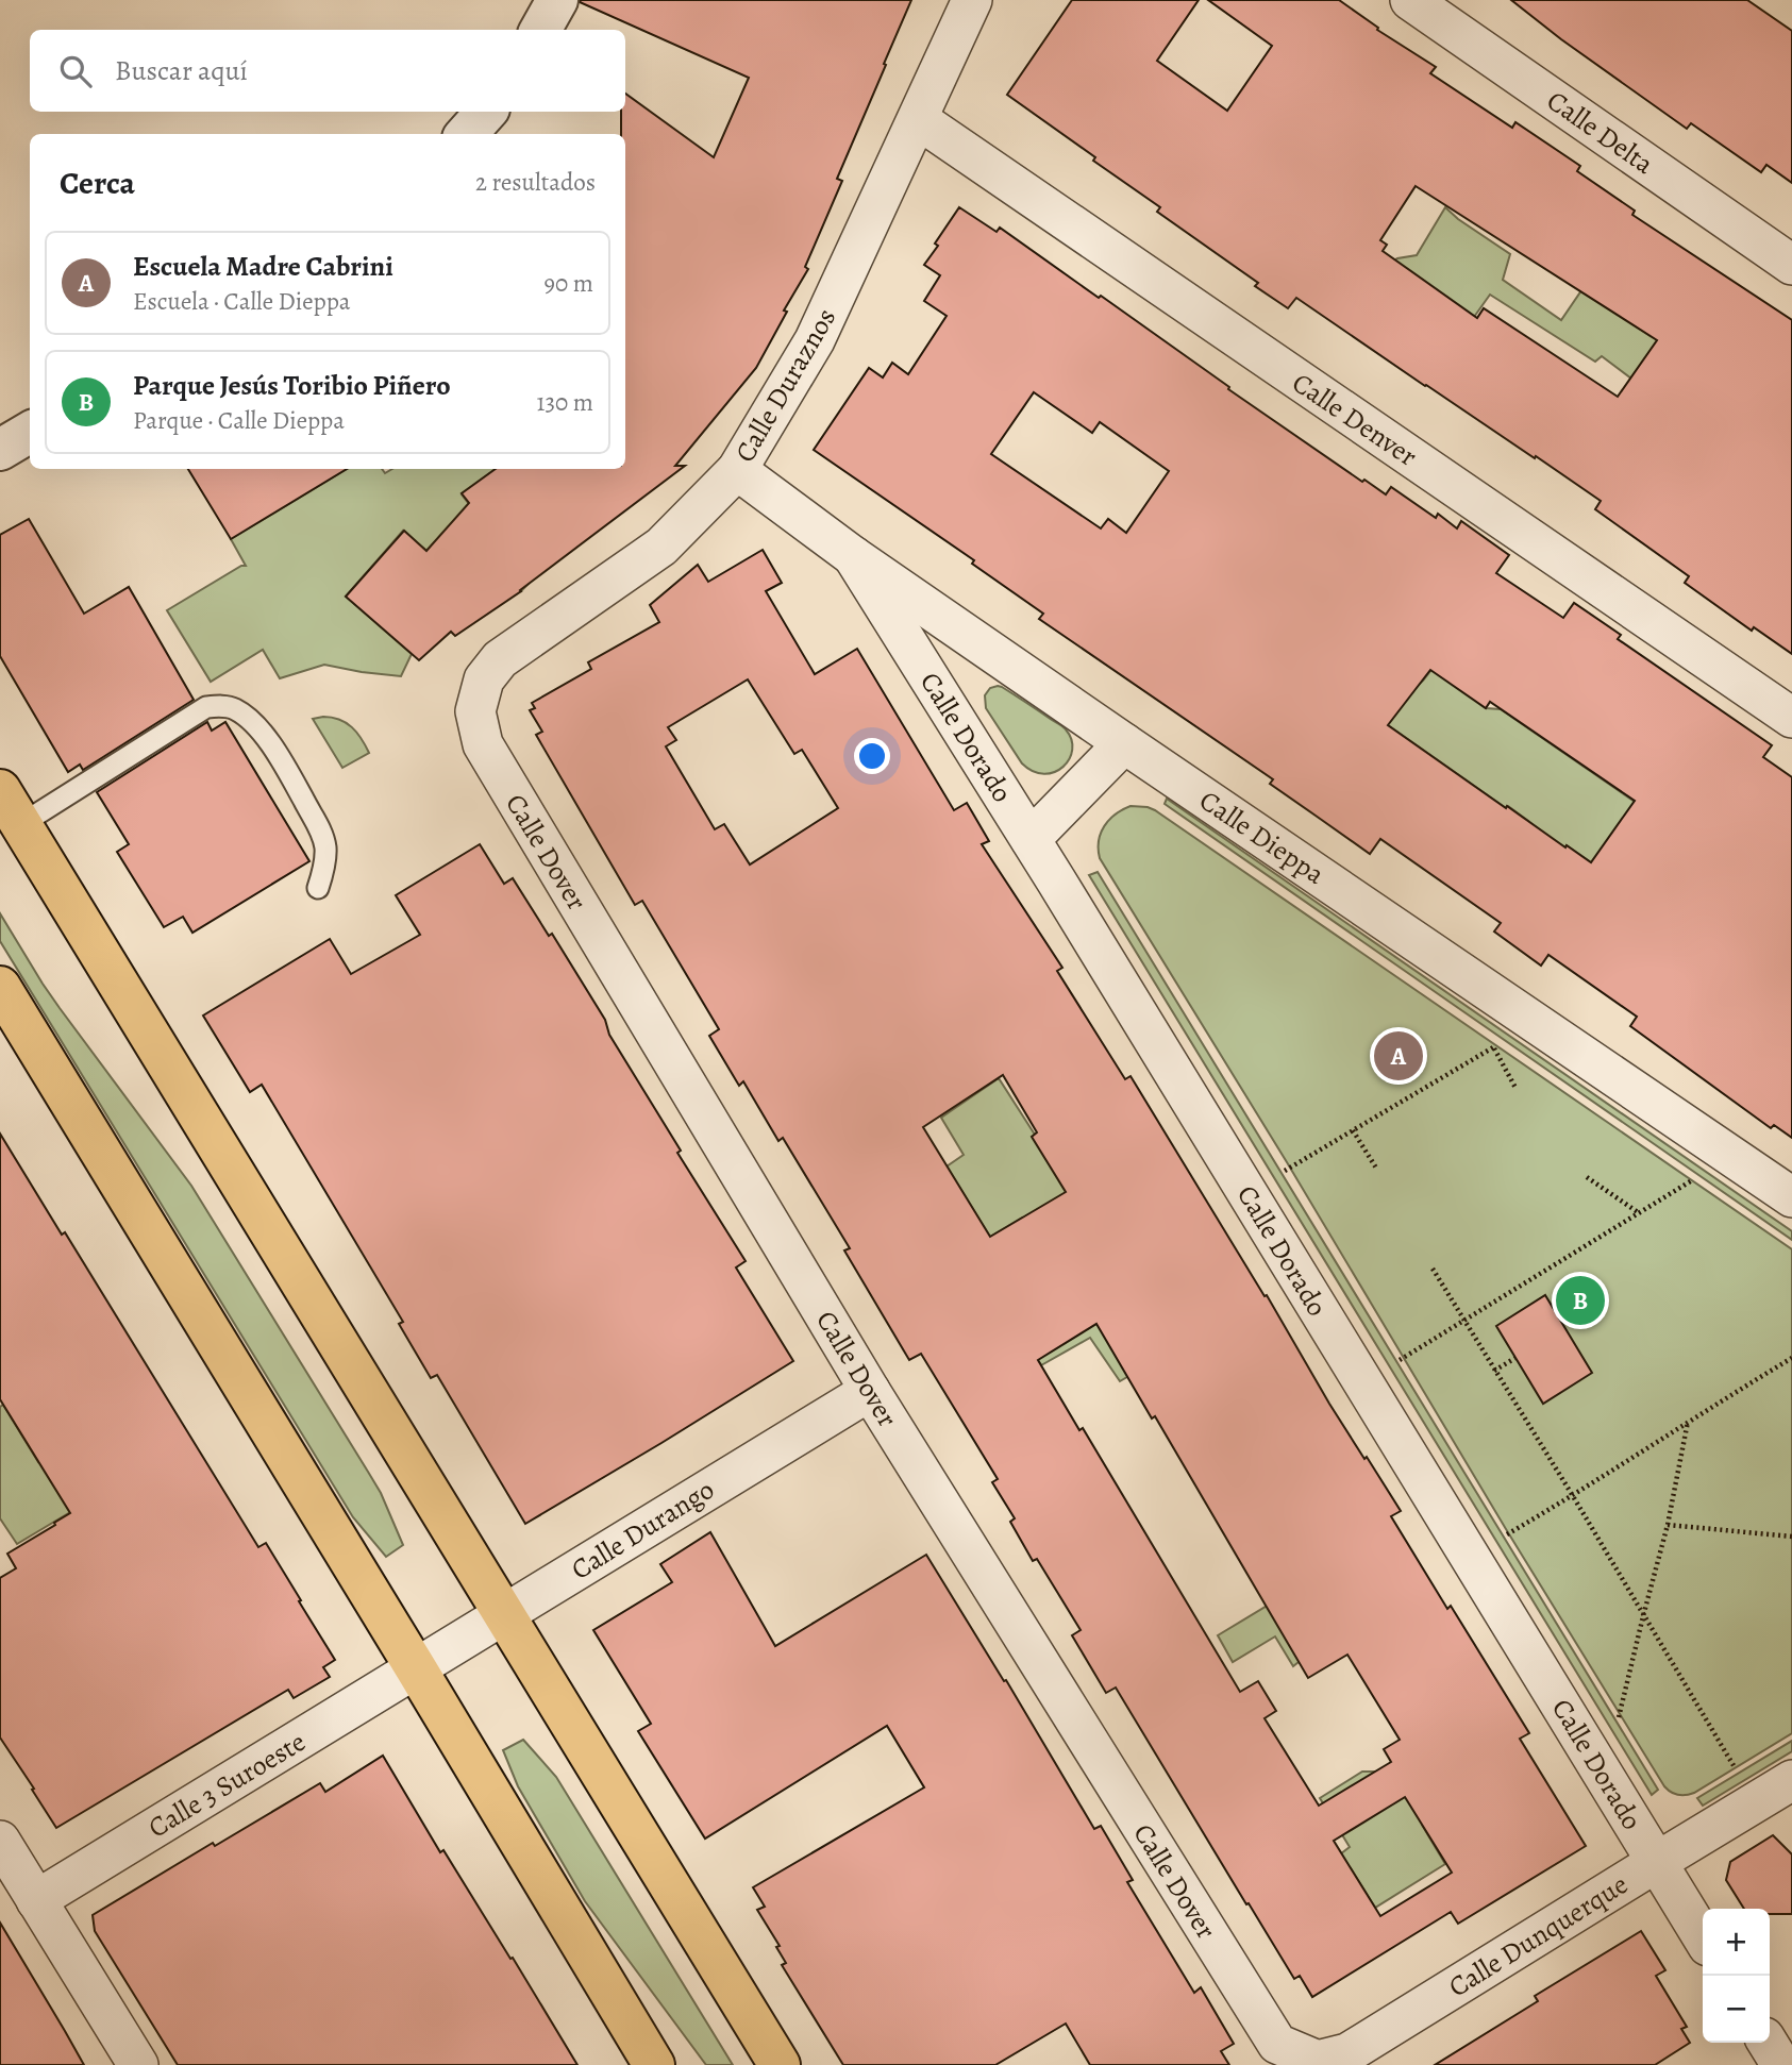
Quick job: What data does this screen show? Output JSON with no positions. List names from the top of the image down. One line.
{"streets":{"street":["Calle Delta","Calle Duraznos","Calle Denver","Calle Dorado","Calle Dieppa","Calle Dover","Calle Durango","Calle 3 Suroeste","Calle Dunquerque"]},"crossings":[["Calle Duraznos","Calle Denver"],["Calle Duraznos","Calle Dieppa"],["Calle Duraznos","Calle Dover"],["Calle Dorado","Calle Dieppa"],["Calle Dorado","Calle Dunquerque"],["Calle Dover","Calle Durango"],["Calle Dover","Calle Dunquerque"],["Calle Durango","Calle 3 Suroeste"]],"page":{"search":"Buscar aquí","heading":["Cerca","2 resultados"],"list":[{"mark":"A","name":"Escuela Madre Cabrini","note":"Escuela · Calle Dieppa","value":"90 m"},{"mark":"B","name":"Parque Jesús Toribio Piñero","note":"Parque · Calle Dieppa","value":"130 m"}],"pins":["A","B"],"map_buttons":["+","−"]}}
